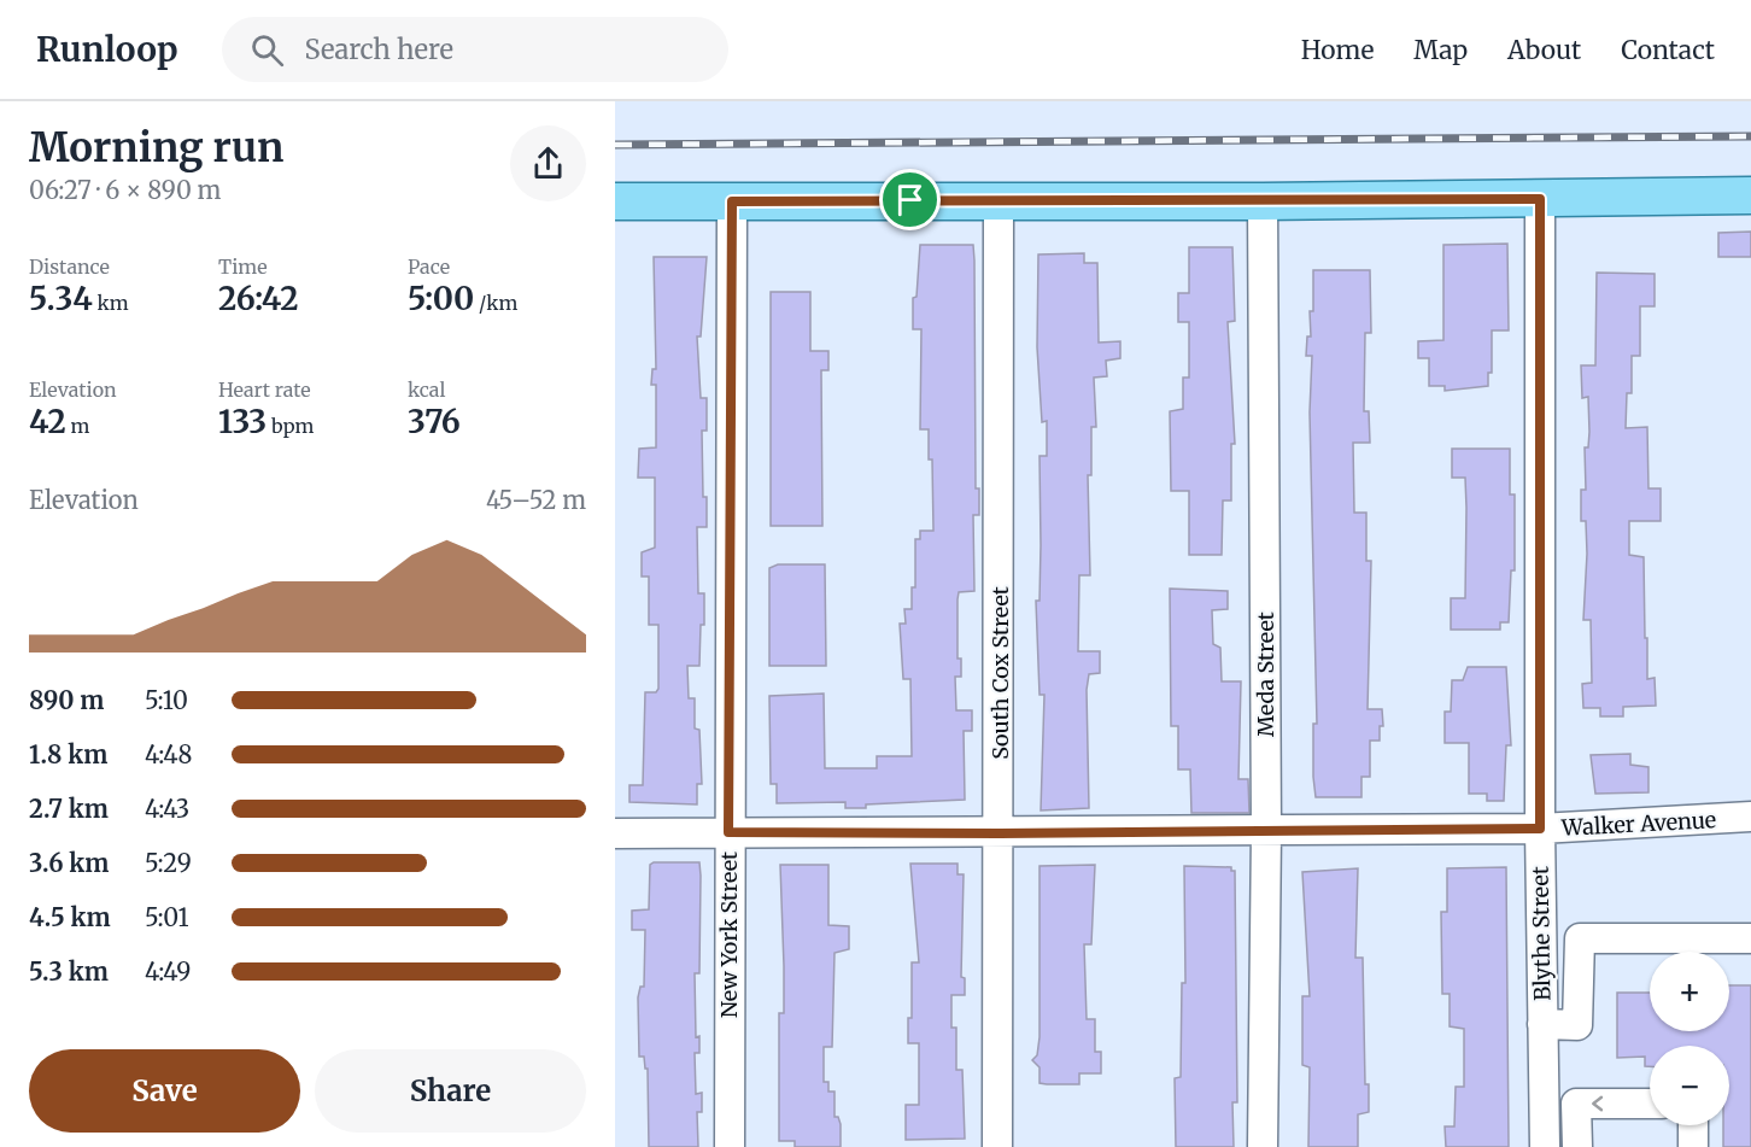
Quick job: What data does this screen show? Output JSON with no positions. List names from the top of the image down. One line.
{"streets":{"street":["South Cox Street","Meda Street","Walker Avenue","Blythe Street","New York Street"]},"crossings":[["South Cox Street","Walker Avenue"],["Meda Street","Walker Avenue"],["Walker Avenue","Blythe Street"],["Walker Avenue","New York Street"]],"page":{"header":"Runloop","search":"Search here","nav":["Home","Map","About","Contact"],"heading":["Morning run","06:27 · 6 × 890 m"],"stats":[["Distance","5.34 km"],["Time","26:42"],["Pace","5:00 /km"],["Elevation","42 m"],["Heart rate","133 bpm"],["kcal","376"]],"chart":["Elevation","45–52 m"],"list":[{"name":"890 m","note":"5:10"},{"name":"1.8 km","note":"4:48"},{"name":"2.7 km","note":"4:43"},{"name":"3.6 km","note":"5:29"},{"name":"4.5 km","note":"5:01"},{"name":"5.3 km","note":"4:49"}],"map_buttons":["+","−"],"buttons":["Save","Share"]}}
